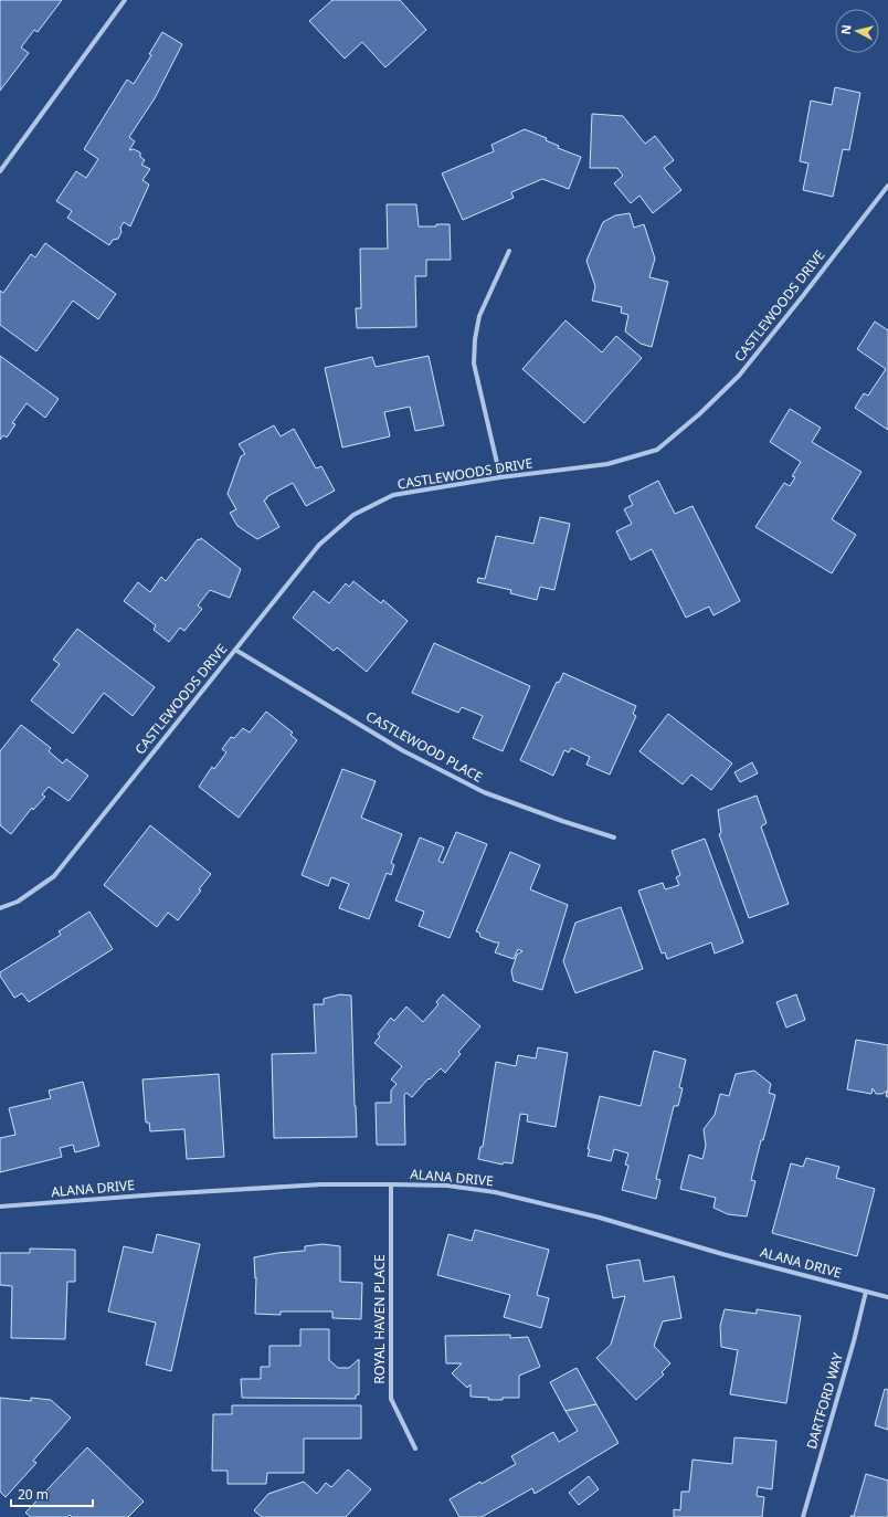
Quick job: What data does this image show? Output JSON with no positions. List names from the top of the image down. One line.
{"streets":{"street":["CASTLEWOODS DRIVE","CASTLEWOOD PLACE","ALANA DRIVE","ROYAL HAVEN PLACE","DARTFORD WAY"]},"crossings":[["CASTLEWOODS DRIVE","CASTLEWOOD PLACE"],["ALANA DRIVE","ROYAL HAVEN PLACE"],["ALANA DRIVE","DARTFORD WAY"]],"scale_bar":"20 m","north":"left"}
